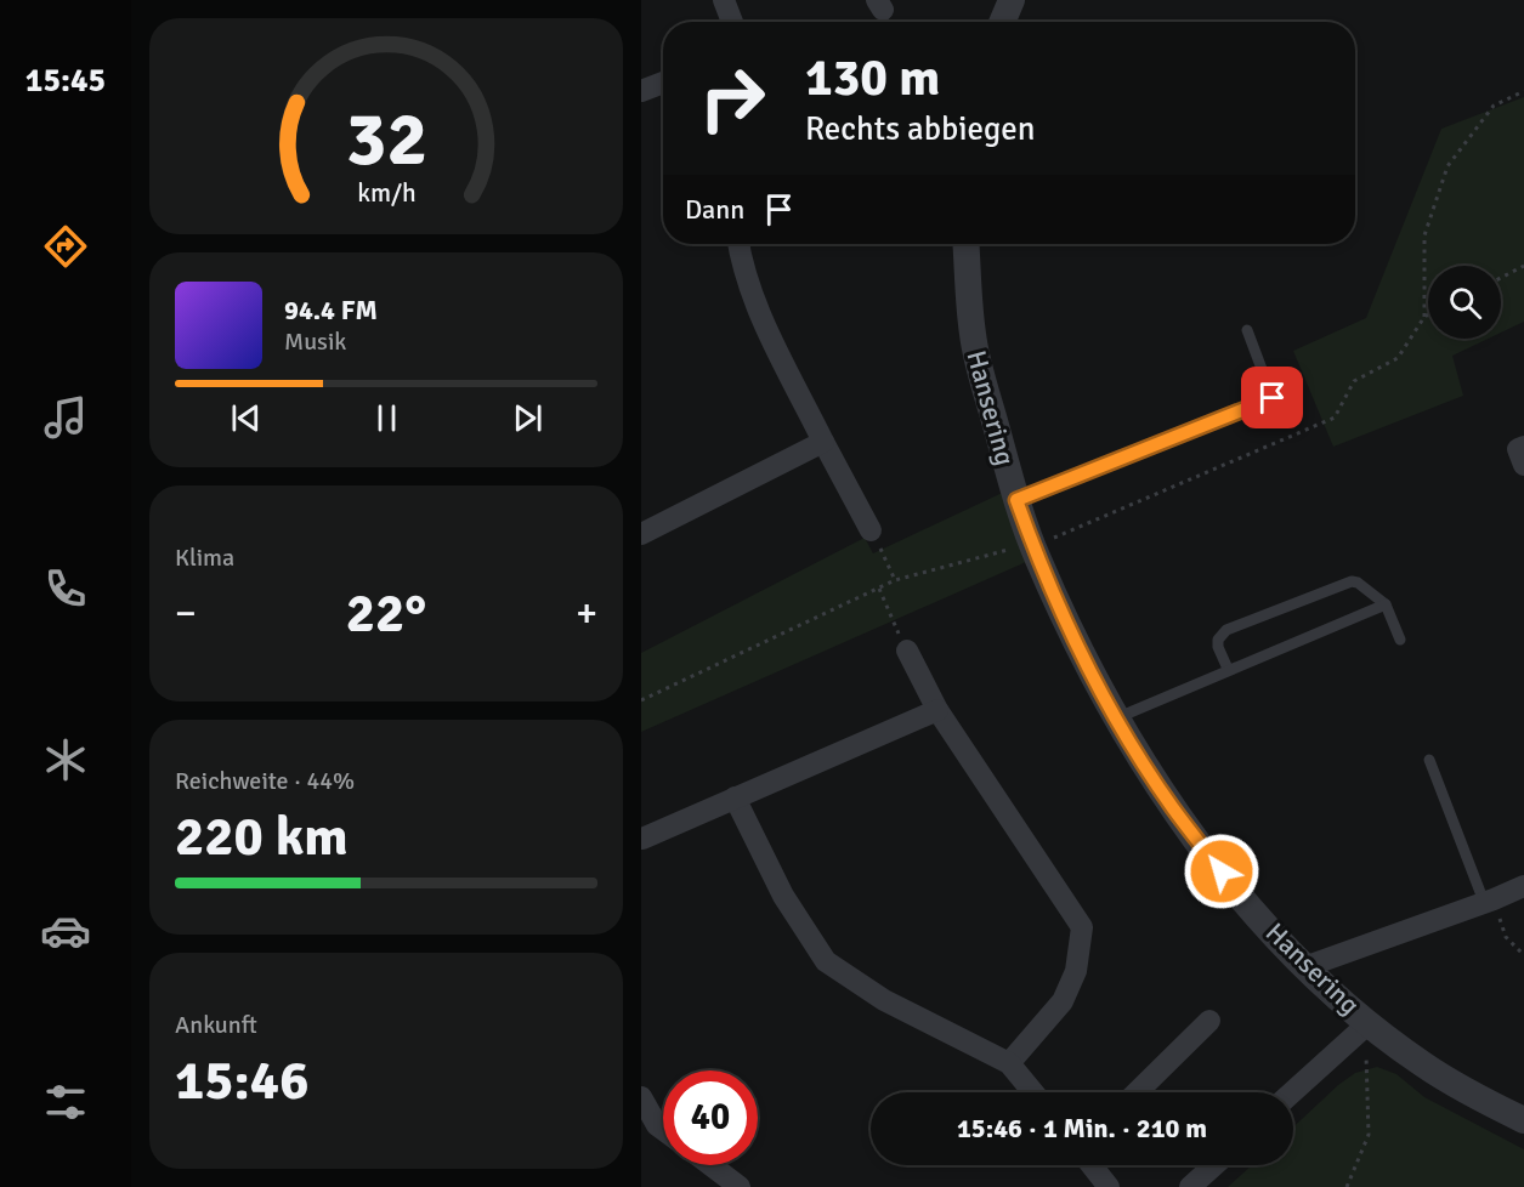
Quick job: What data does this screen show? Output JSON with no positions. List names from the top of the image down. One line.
{"streets":{"street":["Hansering"]},"page":{"tabs":"15:45","turn":["130 m","Rechts abbiegen"],"then":"Dann","song":["94.4 FM","Musik"],"tile":["Klima",["Reichweite · 44%","220 km"],["Ankunft","15:46"]],"heat":["−","22°","+"],"limit":"40","trip":"15:46 · 1 Min. · 210 m","gauge":["32","km/h"]}}
